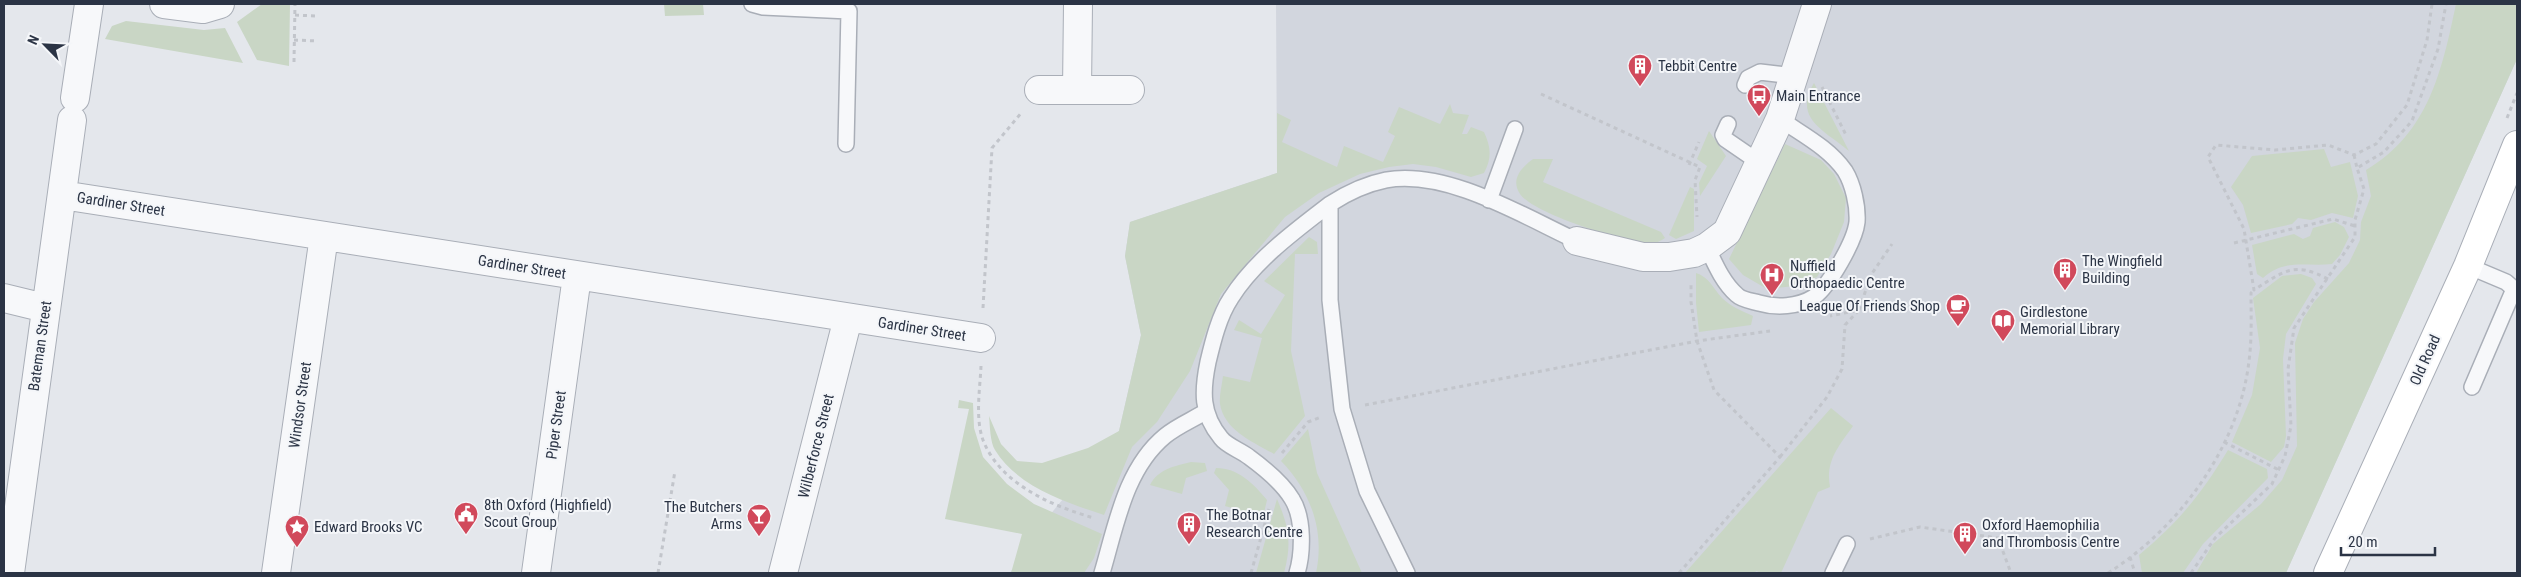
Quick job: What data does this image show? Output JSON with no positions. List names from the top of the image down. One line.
{"streets":{"street":["Gardiner Street","Bateman Street","Old Road","Windsor Street","Piper Street","Wilberforce Street"]},"crossings":[["Gardiner Street","Bateman Street"],["Gardiner Street","Windsor Street"],["Gardiner Street","Piper Street"],["Gardiner Street","Wilberforce Street"]],"places":{"building":["Tebbit Centre","The Wingfield Building","The Botnar Research Centre","Oxford Haemophilia and Thrombosis Centre"],"bus stop":["Main Entrance"],"hospital":["Nuffield Orthopaedic Centre"],"cafe":["League Of Friends Shop"],"library":["Girdlestone Memorial Library"],"public building":["8th Oxford (Highfield) Scout Group"],"bar":["The Butchers Arms"],"place":["Edward Brooks VC"]},"scale_bar":"20 m","north":"top left"}
